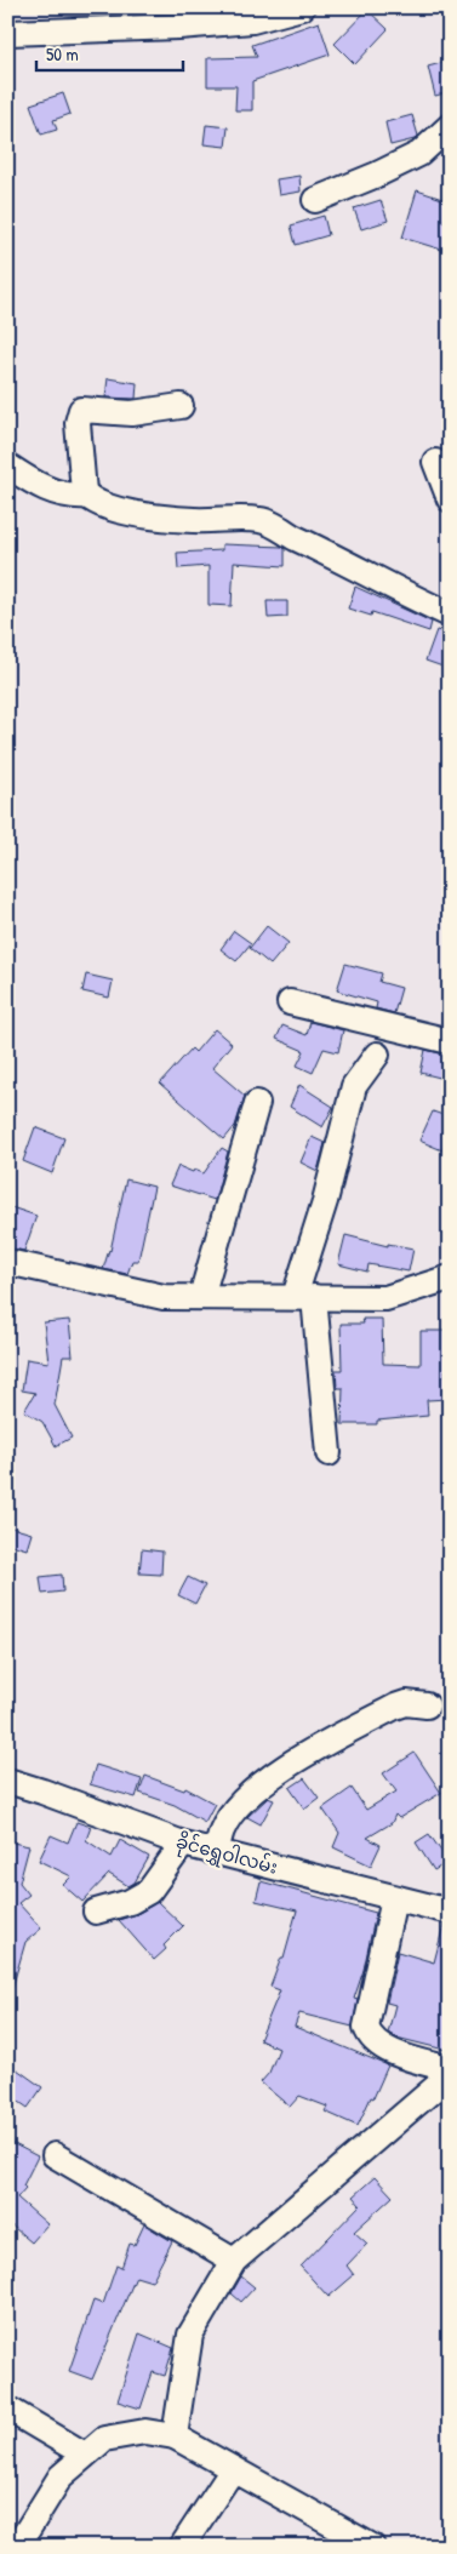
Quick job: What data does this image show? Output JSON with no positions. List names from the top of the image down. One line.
{"streets":{"street":["ခိုင်ရွှေဝါလမ်း"]},"scale_bar":"50 m"}
